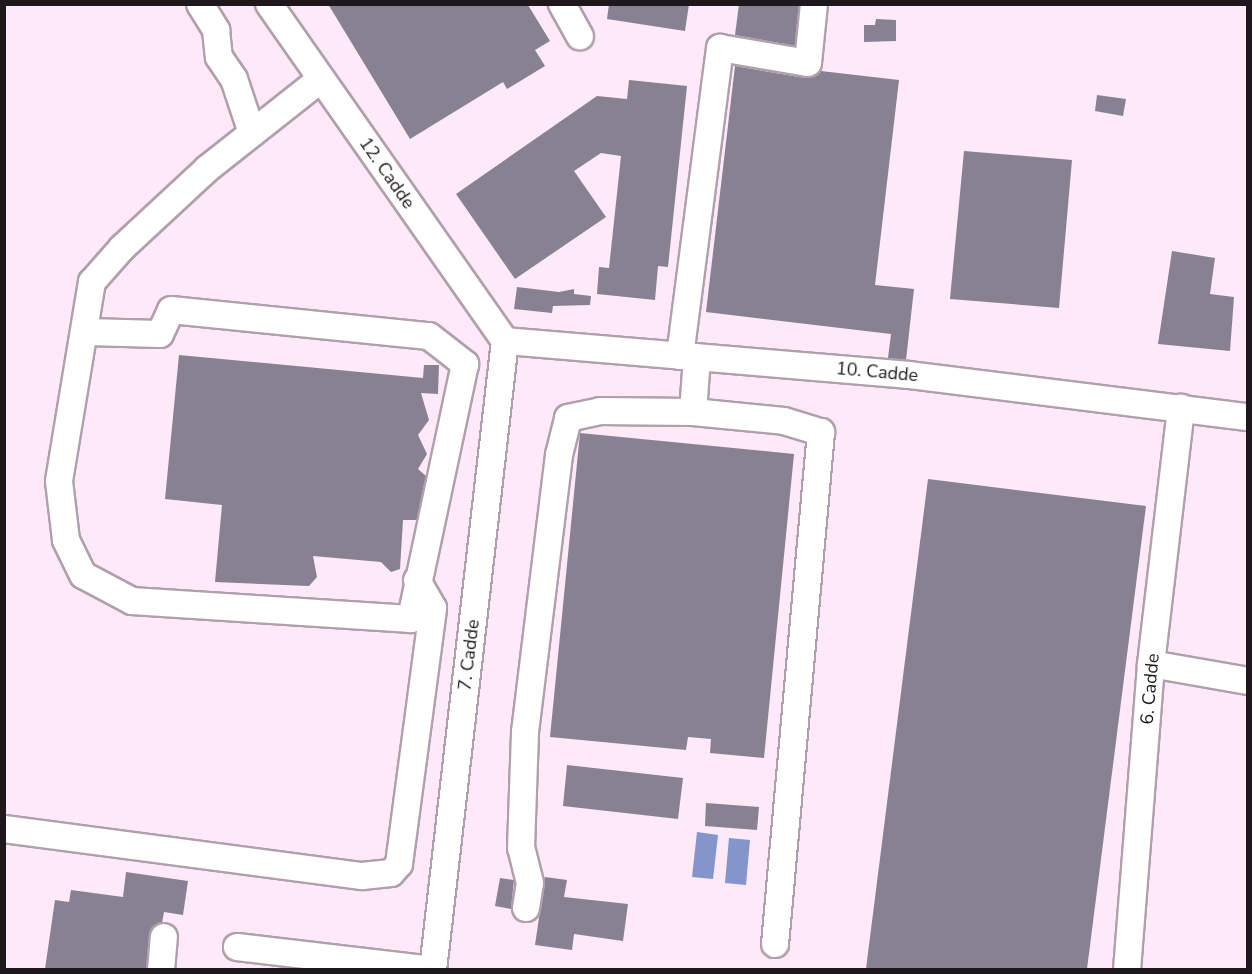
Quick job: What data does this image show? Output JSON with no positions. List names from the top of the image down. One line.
{"streets":{"lane":["12. Cadde","10. Cadde","7. Cadde","6. Cadde"]},"crossings":[["12. Cadde","10. Cadde"],["12. Cadde","7. Cadde"],["10. Cadde","7. Cadde"],["10. Cadde","6. Cadde"]]}
